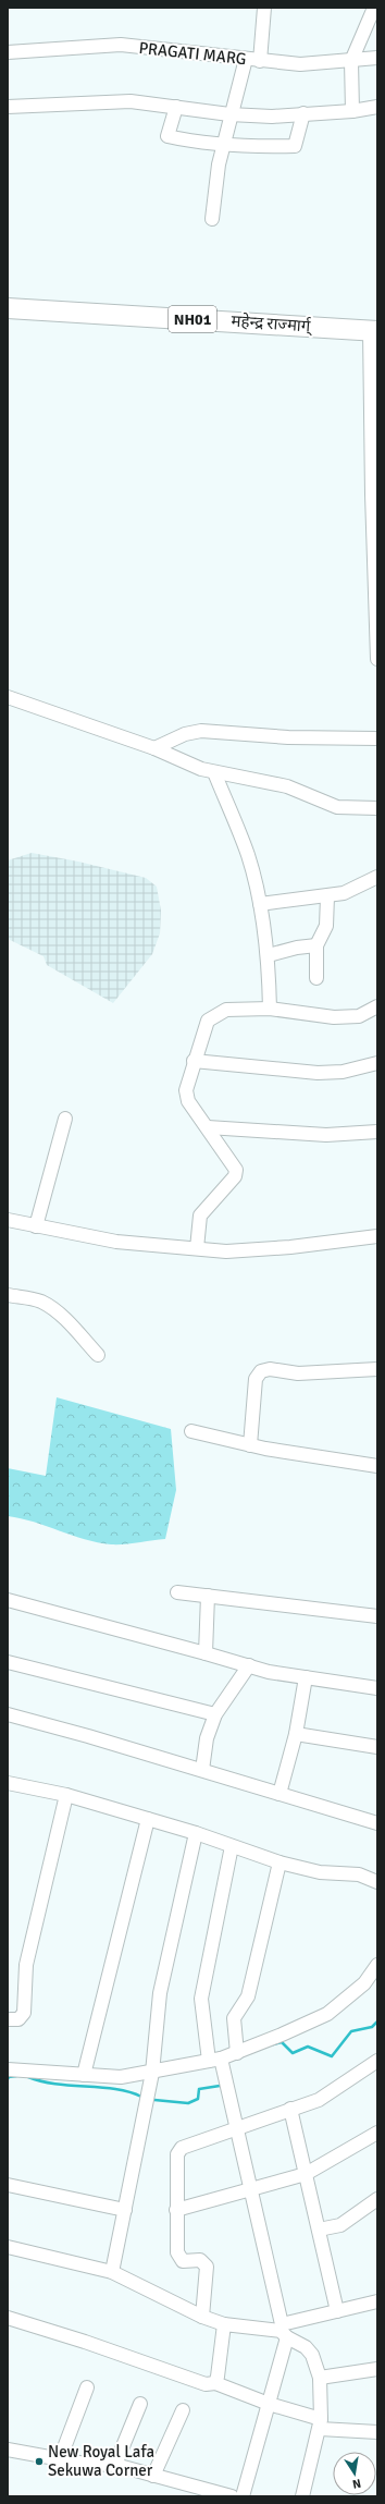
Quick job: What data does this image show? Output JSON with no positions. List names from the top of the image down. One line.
{"streets":{"highway":["NH01","महेन्द्र राज्मार्ग्"],"street":["PRAGATI MARG"]},"places":["New Royal Lafa Sekuwa Corner"],"north":"bottom"}
